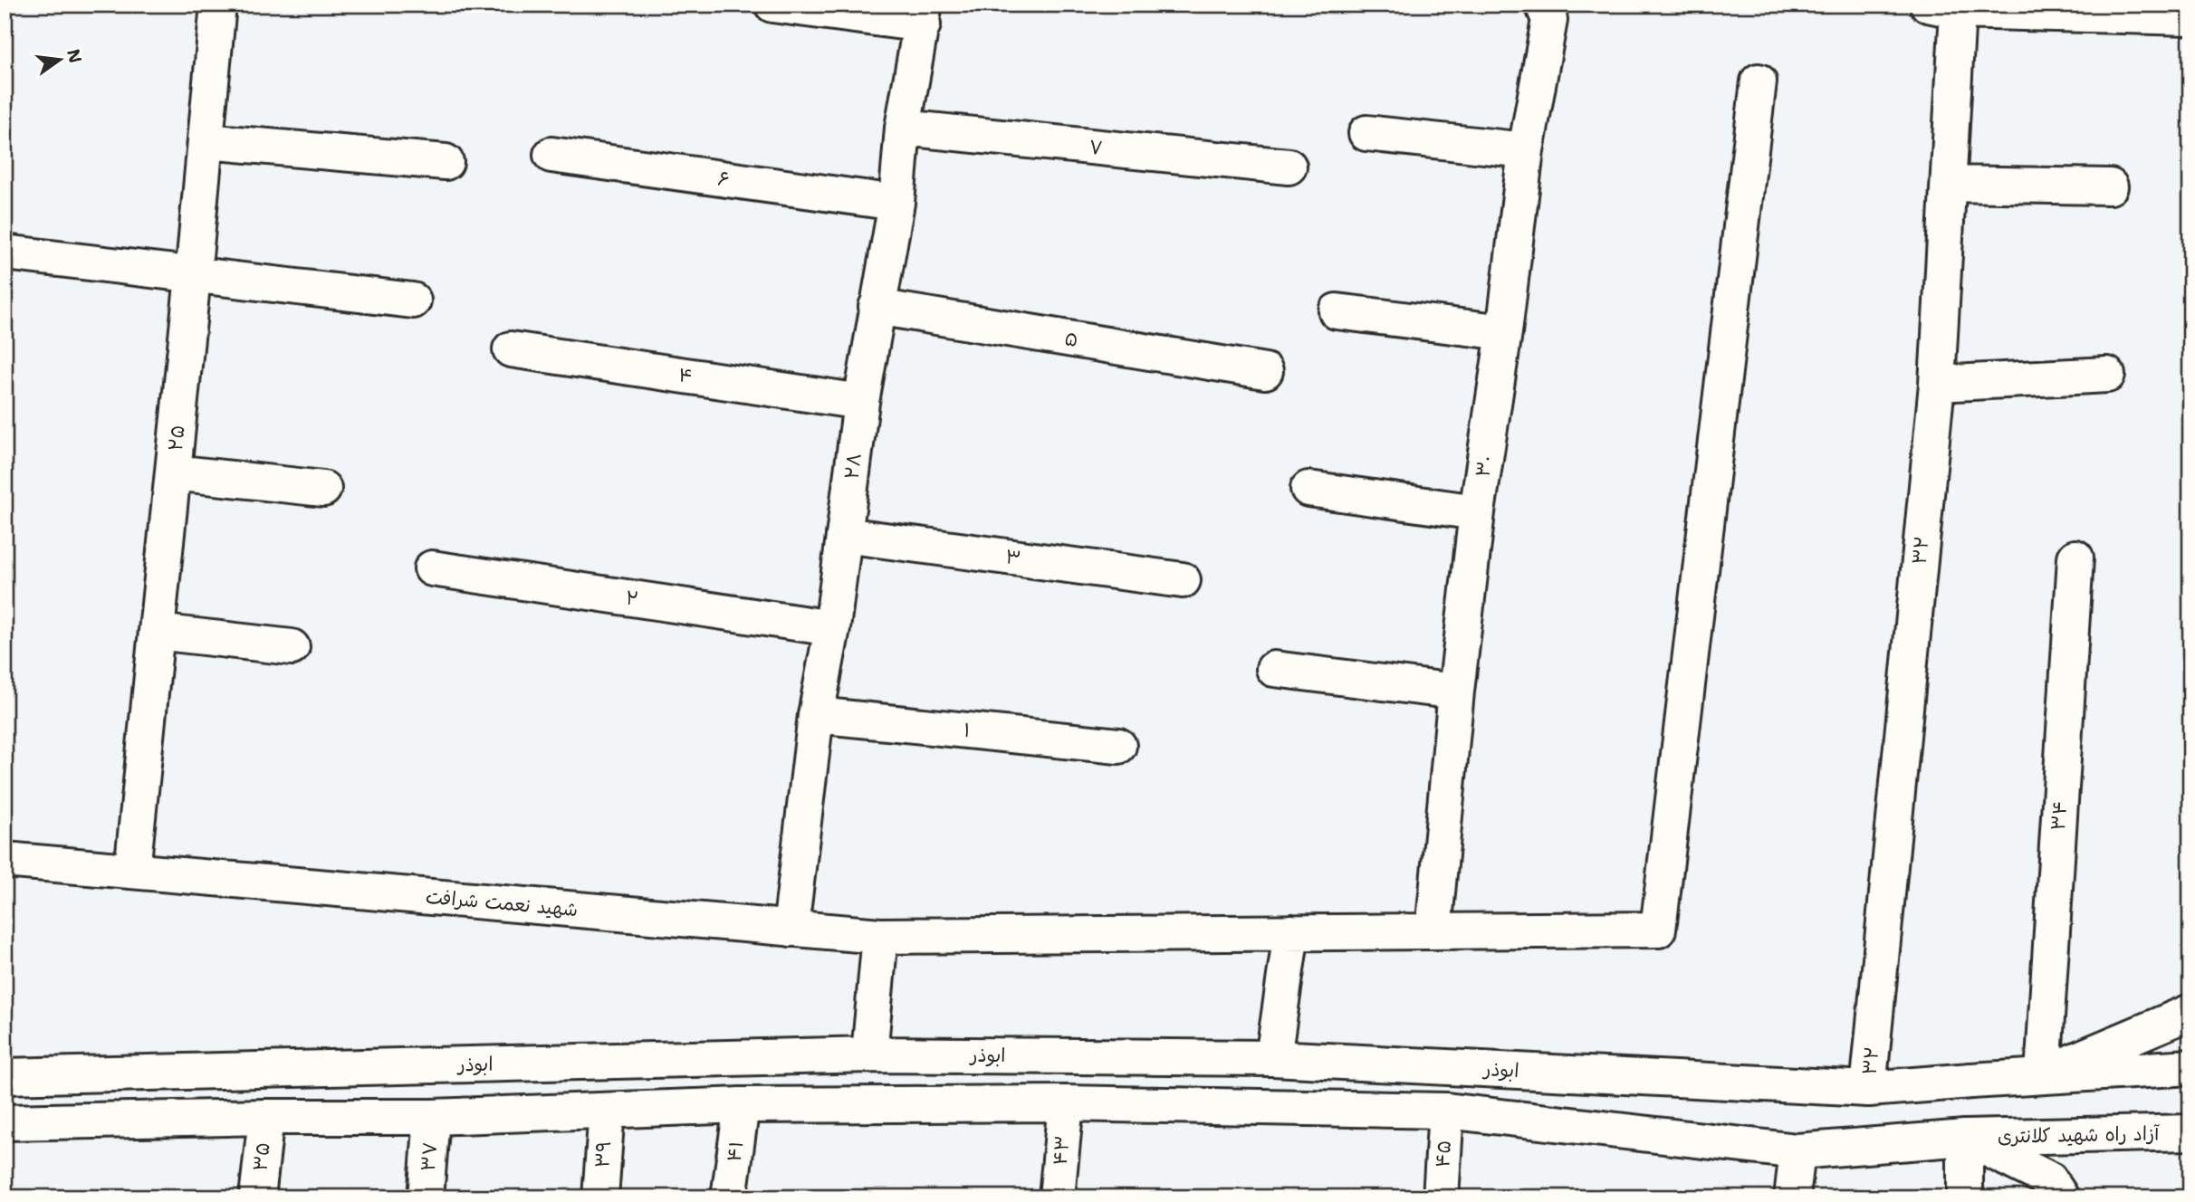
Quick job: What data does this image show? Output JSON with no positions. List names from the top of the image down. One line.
{"streets":{"main road":["۷","۶","۵","۴","۲۵","۲۸","۳۰","۳۲","۳","۲","۱","۳۴","شهید نعمت شرافت","ابوذر","آزاد راه شهید کلانتری","۴۳","۴۱","۳۹","۴۵","۳۵","۳۷"]},"crossings":[["۷","۲۸"],["۶","۲۸"],["۵","۲۸"],["۴","۲۸"],["۲۵","شهید نعمت شرافت"],["۲۸","۳"],["۲۸","۲"],["۲۸","۱"],["۲۸","شهید نعمت شرافت"],["۳۰","شهید نعمت شرافت"],["۳۲","ابوذر"],["۳۴","ابوذر"]],"north":"right"}
